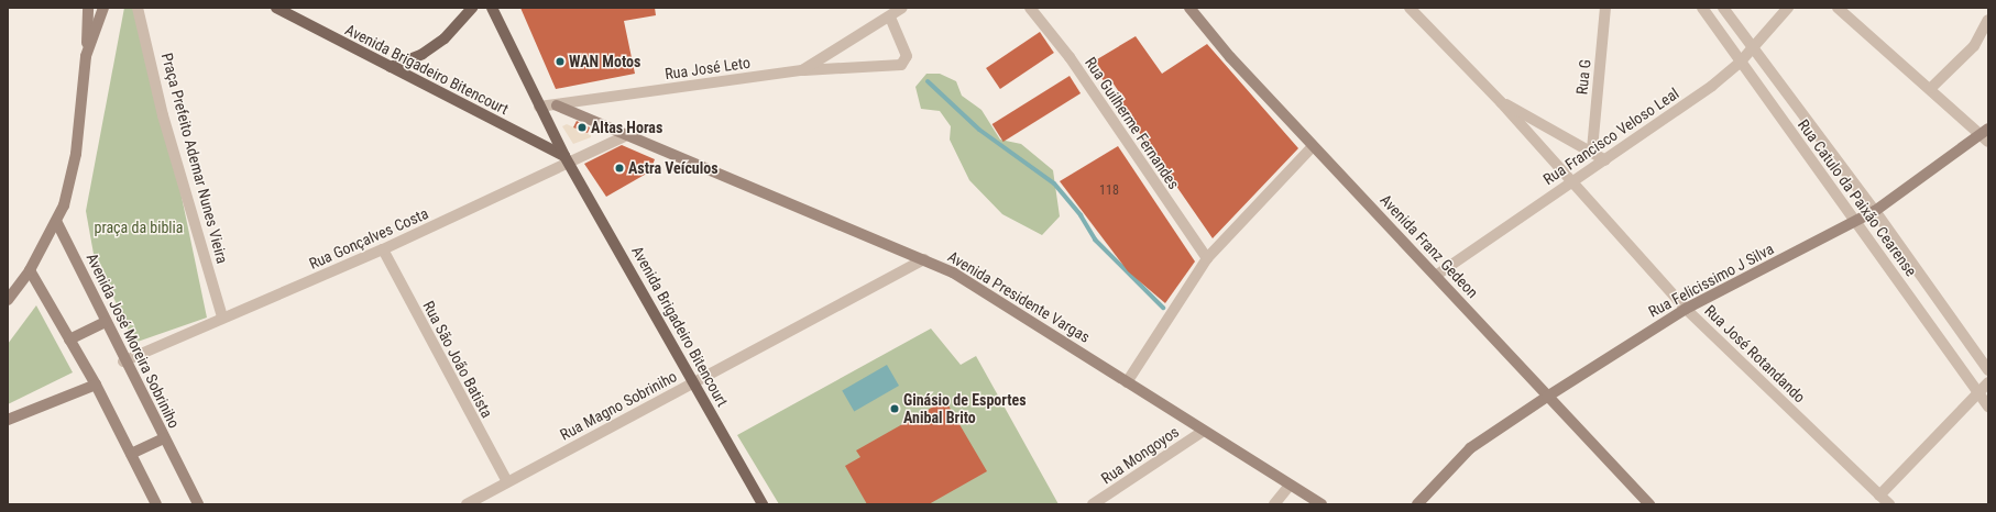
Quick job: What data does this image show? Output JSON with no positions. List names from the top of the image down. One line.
{"streets":{"main road":["Avenida Brigadeiro Bitencourt"],"street":["Rua José Leto","Rua G","Rua Guilherme Fernandes","Rua Francisco Veloso Leal","Praça Prefeito Ademar Nunes Vieira","Rua Catulo da Paixão Cearense","Rua Gonçalves Costa","Avenida Franz Gedeon","Rua Felicissimo J Silva","Avenida Presidente Vargas","Avenida José Moreira Sobriniho","Rua José Rotandando","Rua São João Batista","Rua Magno Sobriniho","Rua Mongoyos"]},"crossings":[["Rua José Leto","Avenida Presidente Vargas"],["Avenida Brigadeiro Bitencourt","Rua Gonçalves Costa"],["Avenida Brigadeiro Bitencourt","Rua Magno Sobriniho"],["Rua G","Rua José Rotandando"],["Rua Francisco Veloso Leal","Rua Catulo da Paixão Cearense"],["Rua Francisco Veloso Leal","Avenida Franz Gedeon"],["Rua Francisco Veloso Leal","Rua José Rotandando"],["Praça Prefeito Ademar Nunes Vieira","Rua Gonçalves Costa"],["Rua Catulo da Paixão Cearense","Rua Felicissimo J Silva"],["Rua Gonçalves Costa","Avenida Presidente Vargas"],["Rua Gonçalves Costa","Avenida José Moreira Sobriniho"],["Rua Gonçalves Costa","Rua São João Batista"],["Avenida Franz Gedeon","Rua Felicissimo J Silva"],["Rua Felicissimo J Silva","Rua José Rotandando"],["Avenida Presidente Vargas","Rua Magno Sobriniho"],["Avenida Presidente Vargas","Rua Mongoyos"],["Rua São João Batista","Rua Magno Sobriniho"]],"parks":["praça da biblia"],"places":["WAN Motos","Altas Horas","Astra Veículos","Ginásio de Esportes Anibal Brito"],"house_numbers":["118"]}
